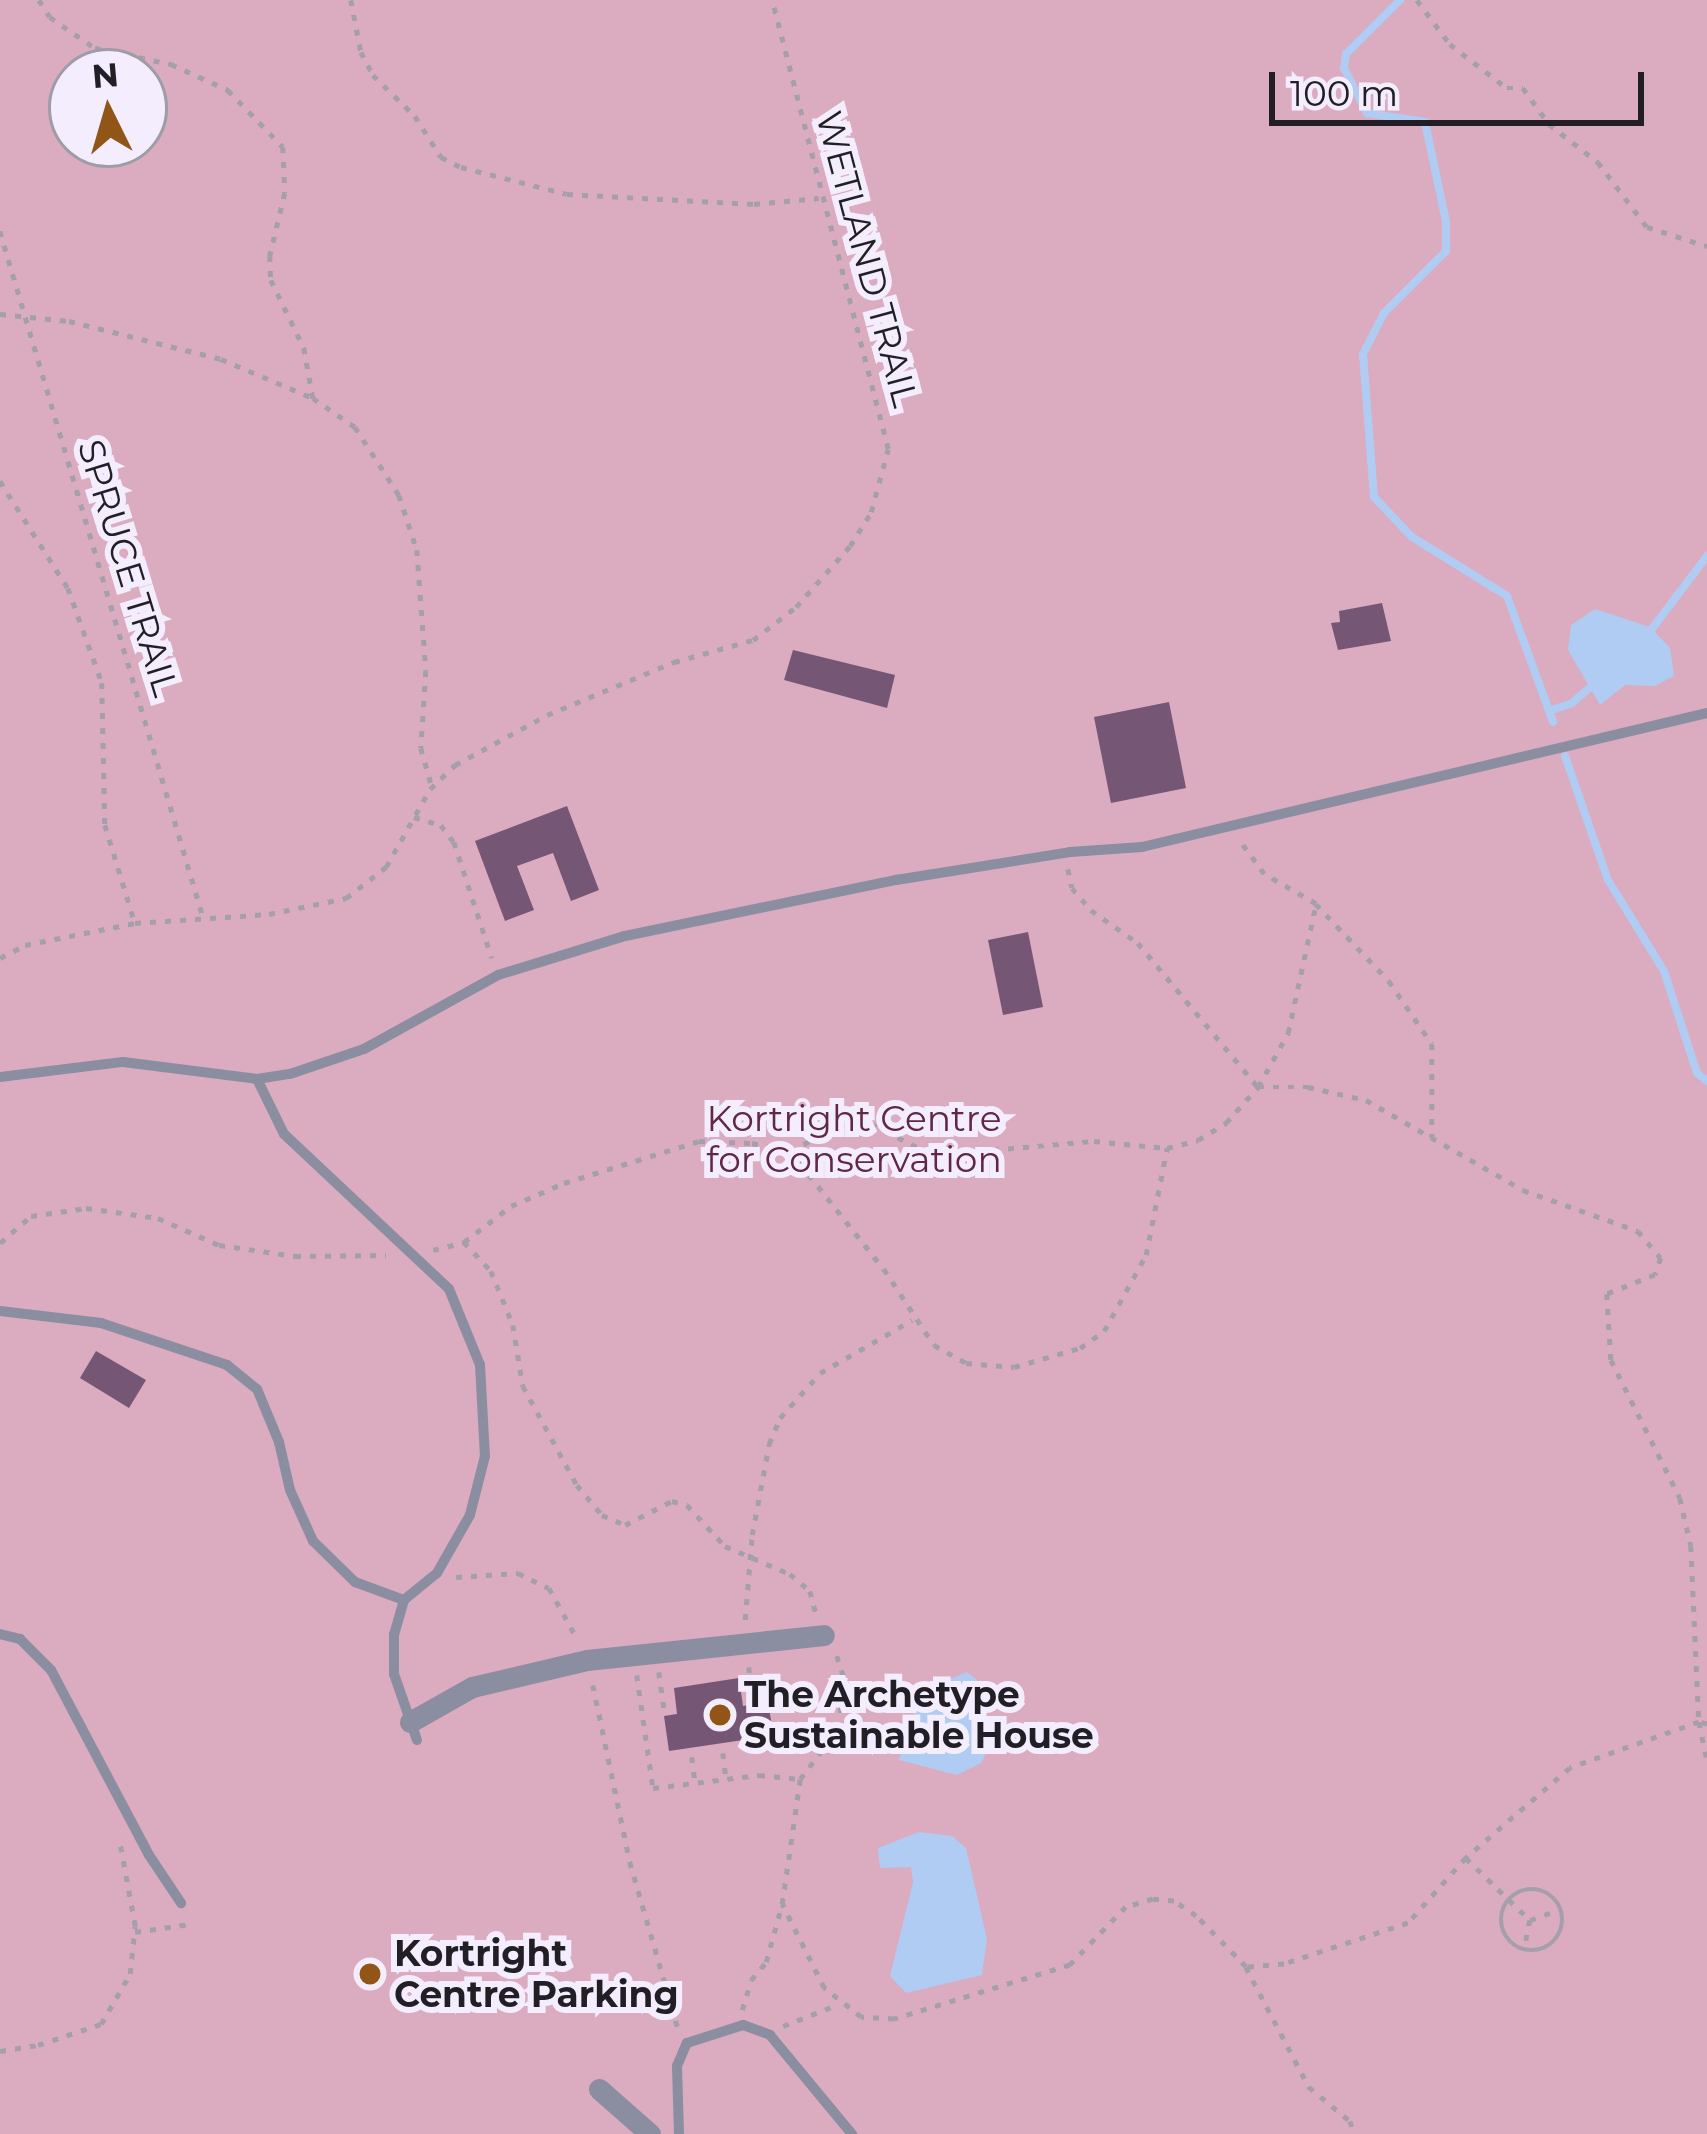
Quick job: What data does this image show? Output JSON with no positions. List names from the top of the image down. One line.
{"streets":{"path":["WETLAND TRAIL","SPRUCE TRAIL"]},"crossings":[["WETLAND TRAIL","SPRUCE TRAIL"]],"parks":["Kortright Centre for Conservation"],"places":["The Archetype Sustainable House","Kortright Centre Parking"],"scale_bar":"100 m","north":"top"}
